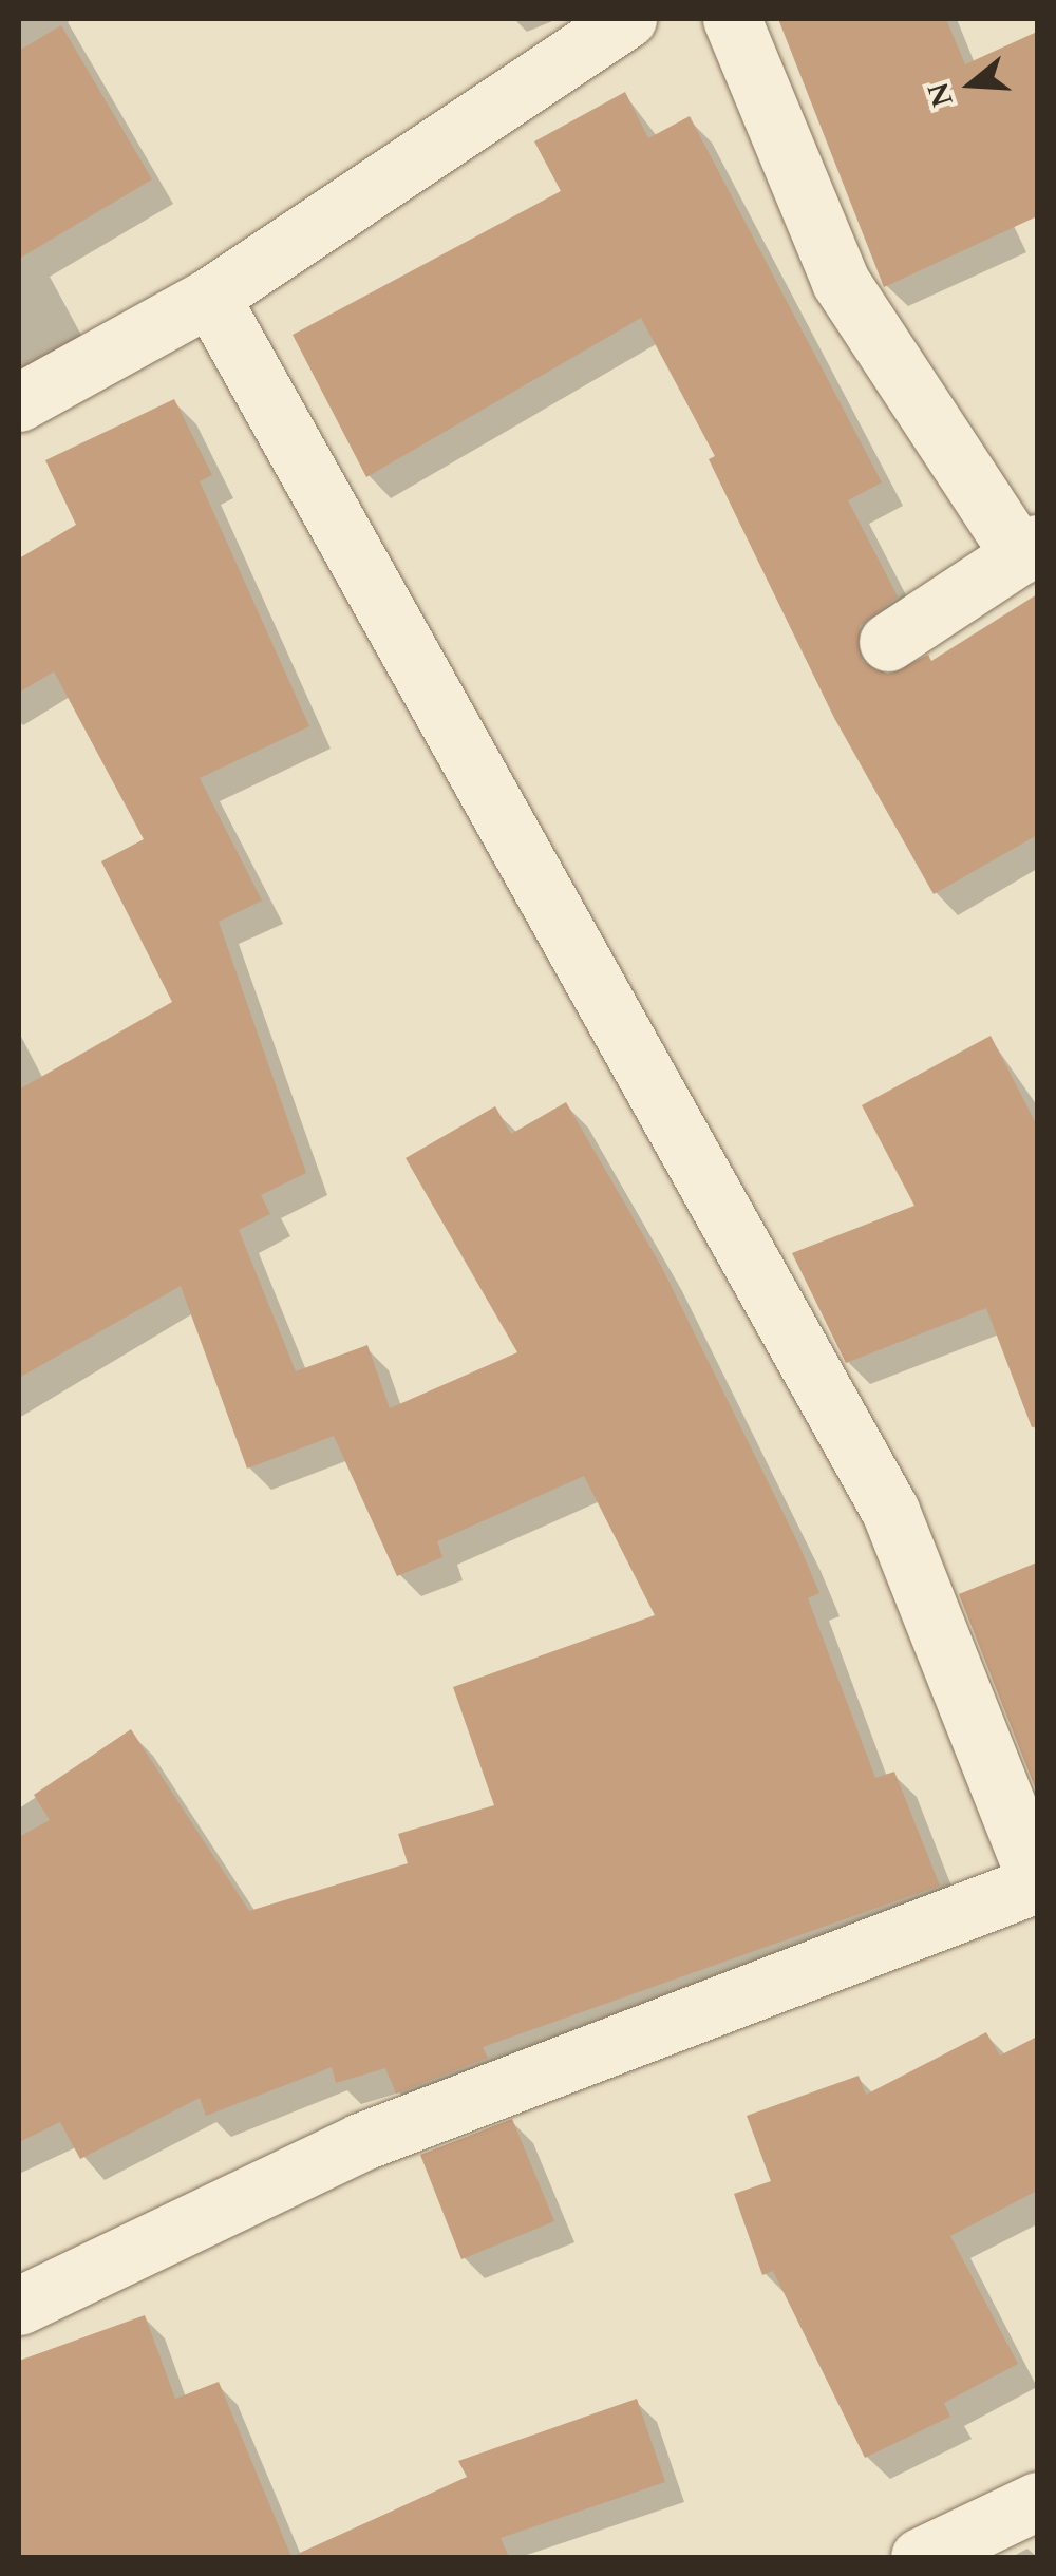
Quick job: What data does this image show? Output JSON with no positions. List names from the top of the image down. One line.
{"north":"left"}
